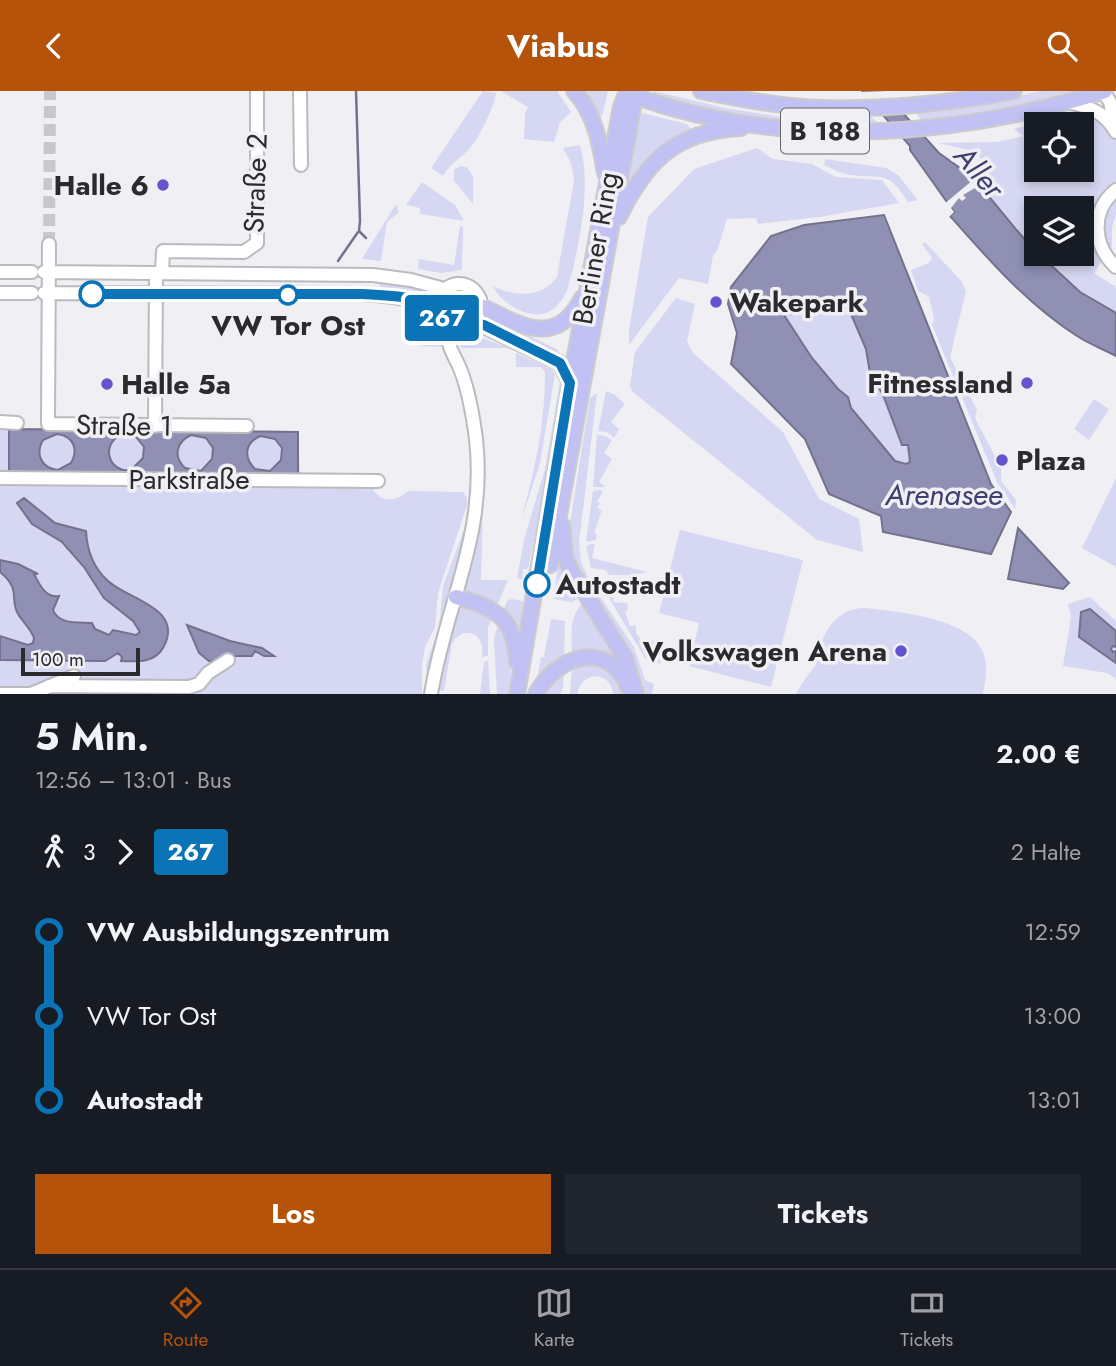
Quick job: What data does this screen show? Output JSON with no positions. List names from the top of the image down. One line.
{"streets":{"main road":["B 188","Berliner Ring"],"street":["Straße 2","Straße 1","Parkstraße"]},"crossings":[["B 188","Berliner Ring"]],"water":["Aller","Arenasee"],"places":["Halle 6","VW Tor Ost","Wakepark","Fitnessland","Halle 5a","Plaza","Autostadt","Volkswagen Arena"],"lines":["bus line 267"],"scale_bar":"100 m","page":{"header":"Viabus","on_map":"267","scale":"100 m","heading":["5 Min.","12:56 – 13:01 · Bus","2.00 €"],"legs":["3","267","2 Halte"],"list":[{"name":"VW Ausbildungszentrum","value":"12:59"},{"name":"VW Tor Ost","value":"13:00"},{"name":"Autostadt","value":"13:01"}],"buttons":["Los","Tickets"],"tabs":["Route","Karte","Tickets"]}}
